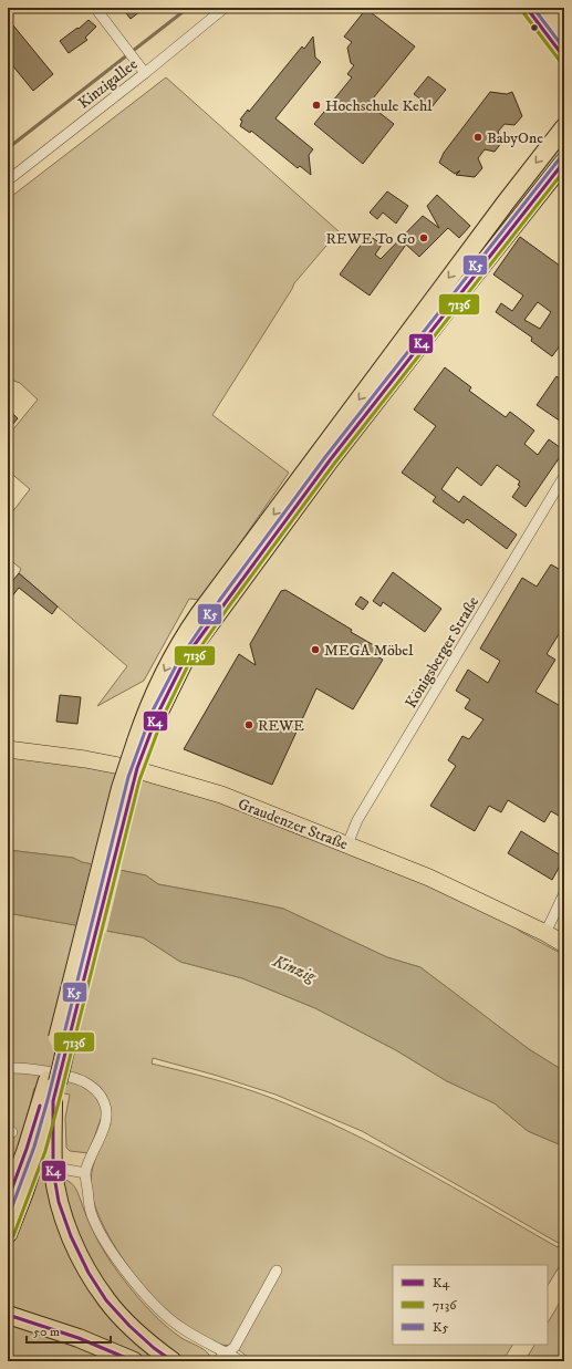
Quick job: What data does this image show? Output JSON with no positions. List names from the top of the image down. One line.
{"streets":{"main road":["Graudenzer Straße"],"street":["Kinzigallee","Königsberger Straße"]},"crossings":[["Königsberger Straße","Graudenzer Straße"]],"water":["Kinzig"],"places":["Hochschule Kehl","BabyOne","REWE To Go","MEGA Möbel","REWE"],"lines":["transit line K4","transit line K5","transit line 7136"],"legend":["K4","7136","K5"],"scale_bar":"50 m"}
